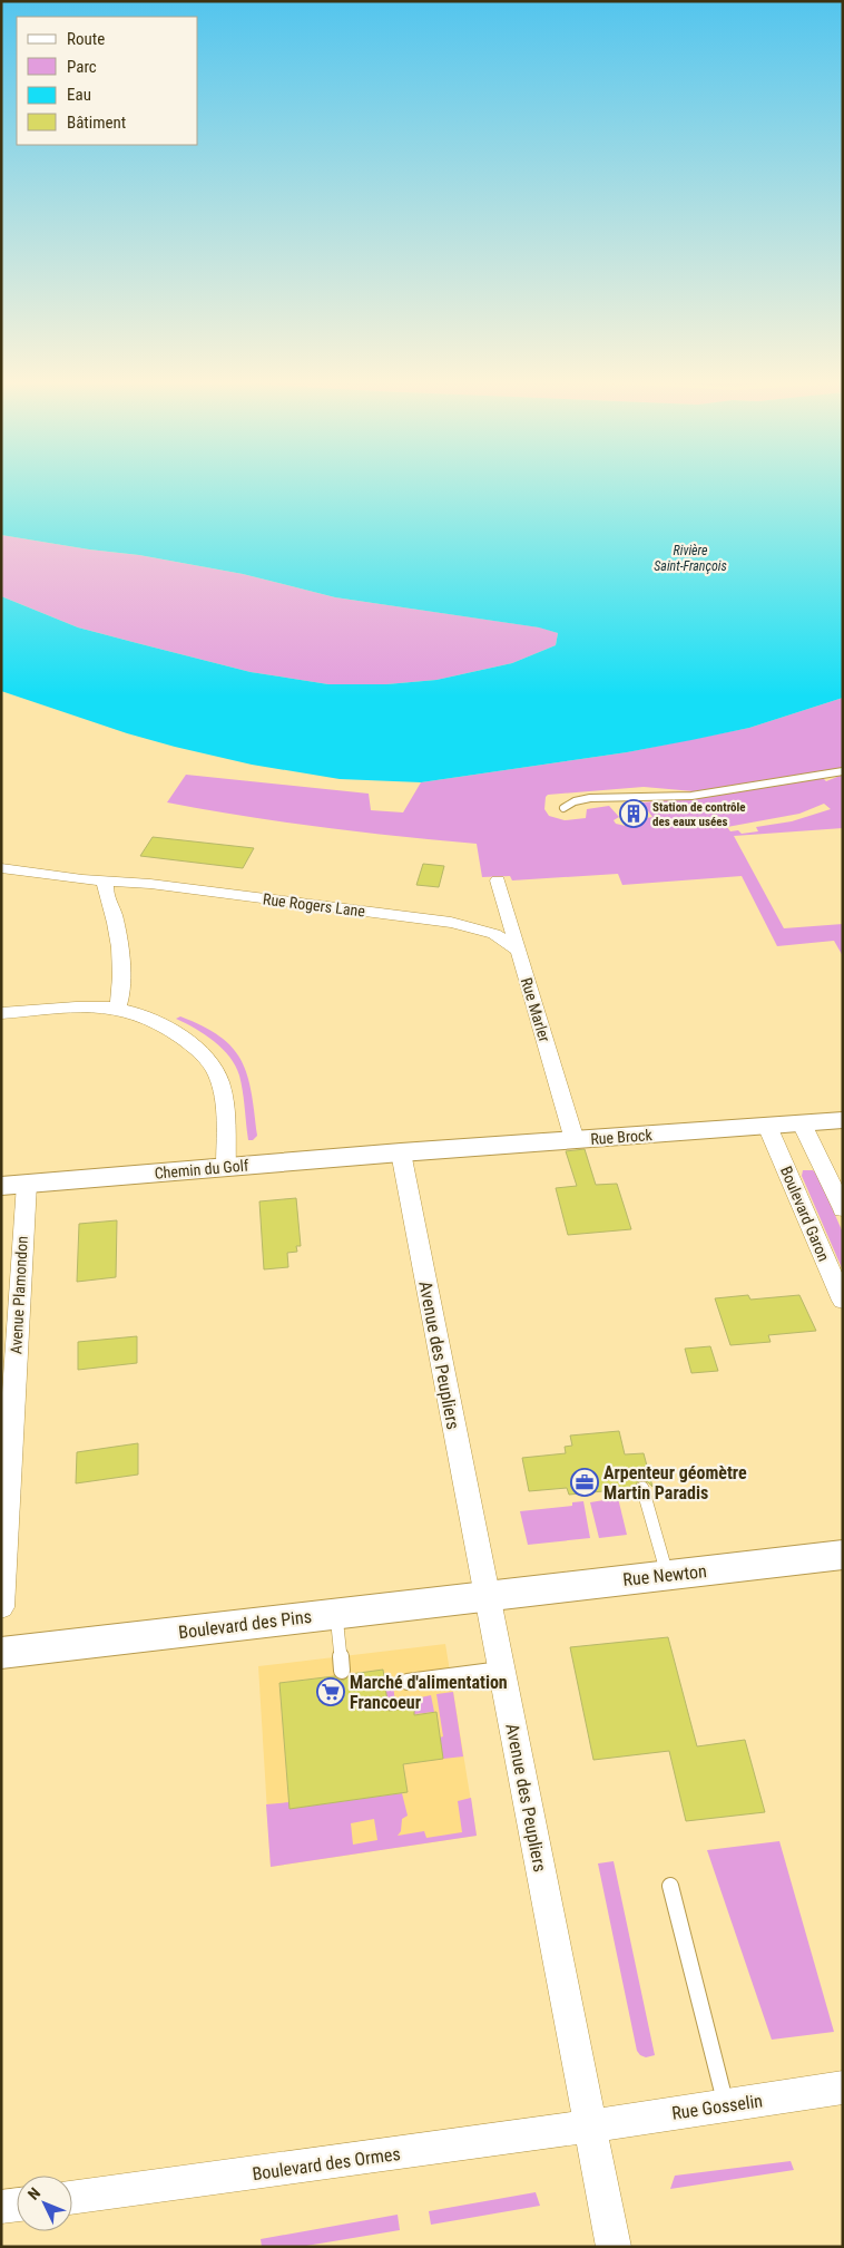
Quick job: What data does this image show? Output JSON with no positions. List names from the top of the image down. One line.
{"streets":{"street":["Rue Rogers Lane","Rue Marler","Rue Brock","Chemin du Golf","Boulevard Garon","Avenue Plamondon","Avenue des Peupliers","Rue Newton","Boulevard des Pins","Rue Gosselin","Boulevard des Ormes"]},"crossings":[["Rue Rogers Lane","Rue Marler"],["Rue Marler","Rue Brock"],["Rue Brock","Chemin du Golf"],["Rue Brock","Boulevard Garon"],["Rue Brock","Avenue des Peupliers"],["Chemin du Golf","Avenue Plamondon"],["Chemin du Golf","Avenue des Peupliers"],["Avenue des Peupliers","Rue Newton"],["Avenue des Peupliers","Boulevard des Pins"],["Avenue des Peupliers","Rue Gosselin"],["Avenue des Peupliers","Boulevard des Ormes"],["Rue Newton","Boulevard des Pins"],["Rue Gosselin","Boulevard des Ormes"]],"water":["Rivière Saint-François"],"places":{"building":["Station de contrôle des eaux usées"],"office":["Arpenteur géomètre Martin Paradis"],"supermarket":["Marché d'alimentation Francoeur"]},"legend":["Route","Parc","Eau","Bâtiment"],"north":"top left"}
